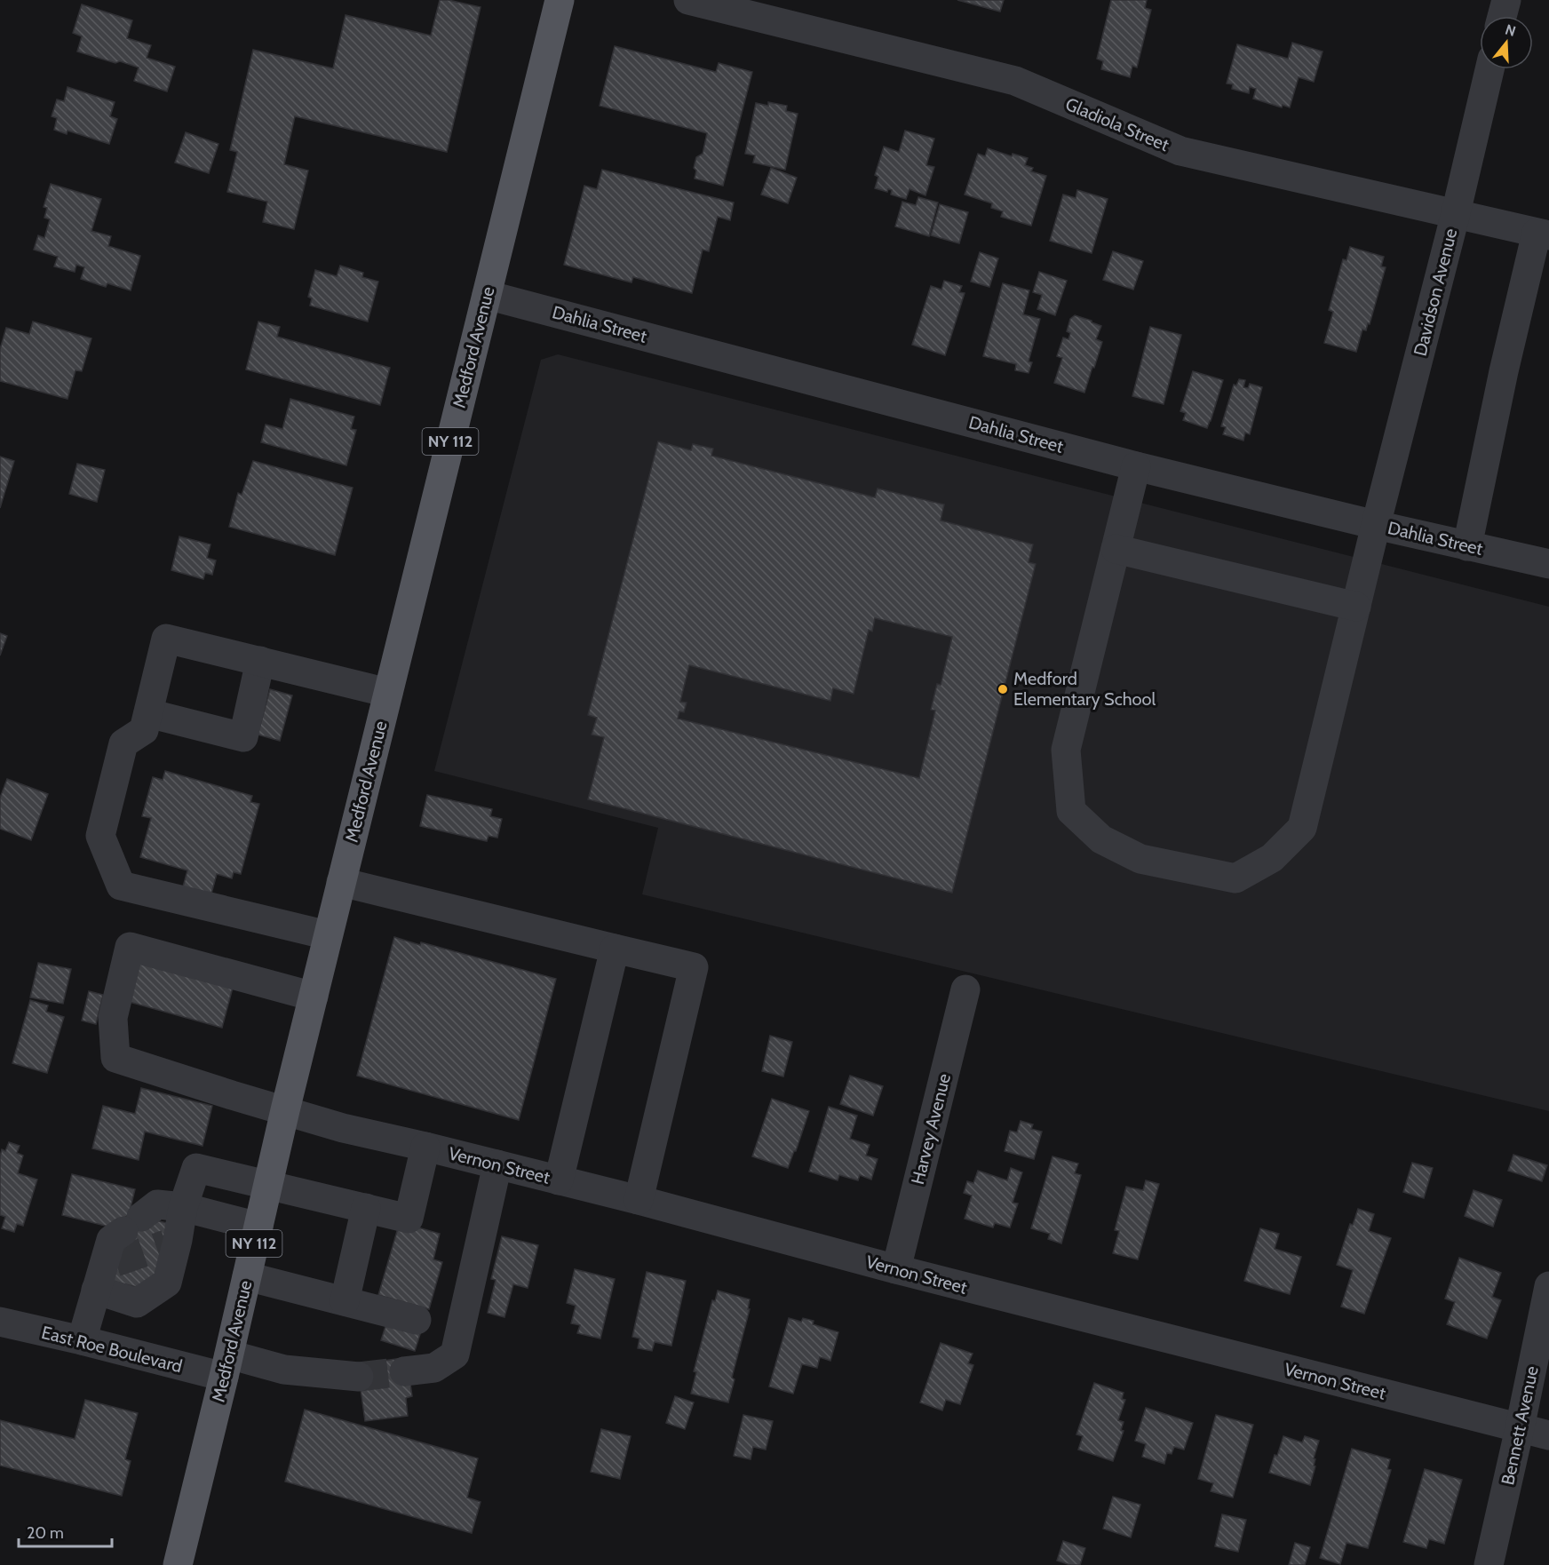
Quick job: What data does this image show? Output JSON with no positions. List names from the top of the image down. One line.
{"streets":{"main road":["Medford Avenue","NY 112"],"street":["Gladiola Street","Davidson Avenue","Dahlia Street","Harvey Avenue","Vernon Street","East Roe Boulevard","Bennett Avenue"]},"crossings":[["Gladiola Street","Davidson Avenue"],["Davidson Avenue","Dahlia Street"],["Dahlia Street","Medford Avenue"],["Medford Avenue","Vernon Street"],["Medford Avenue","East Roe Boulevard"],["Harvey Avenue","Vernon Street"],["Vernon Street","Bennett Avenue"]],"places":["Medford Elementary School"],"scale_bar":"20 m","north":"top"}
